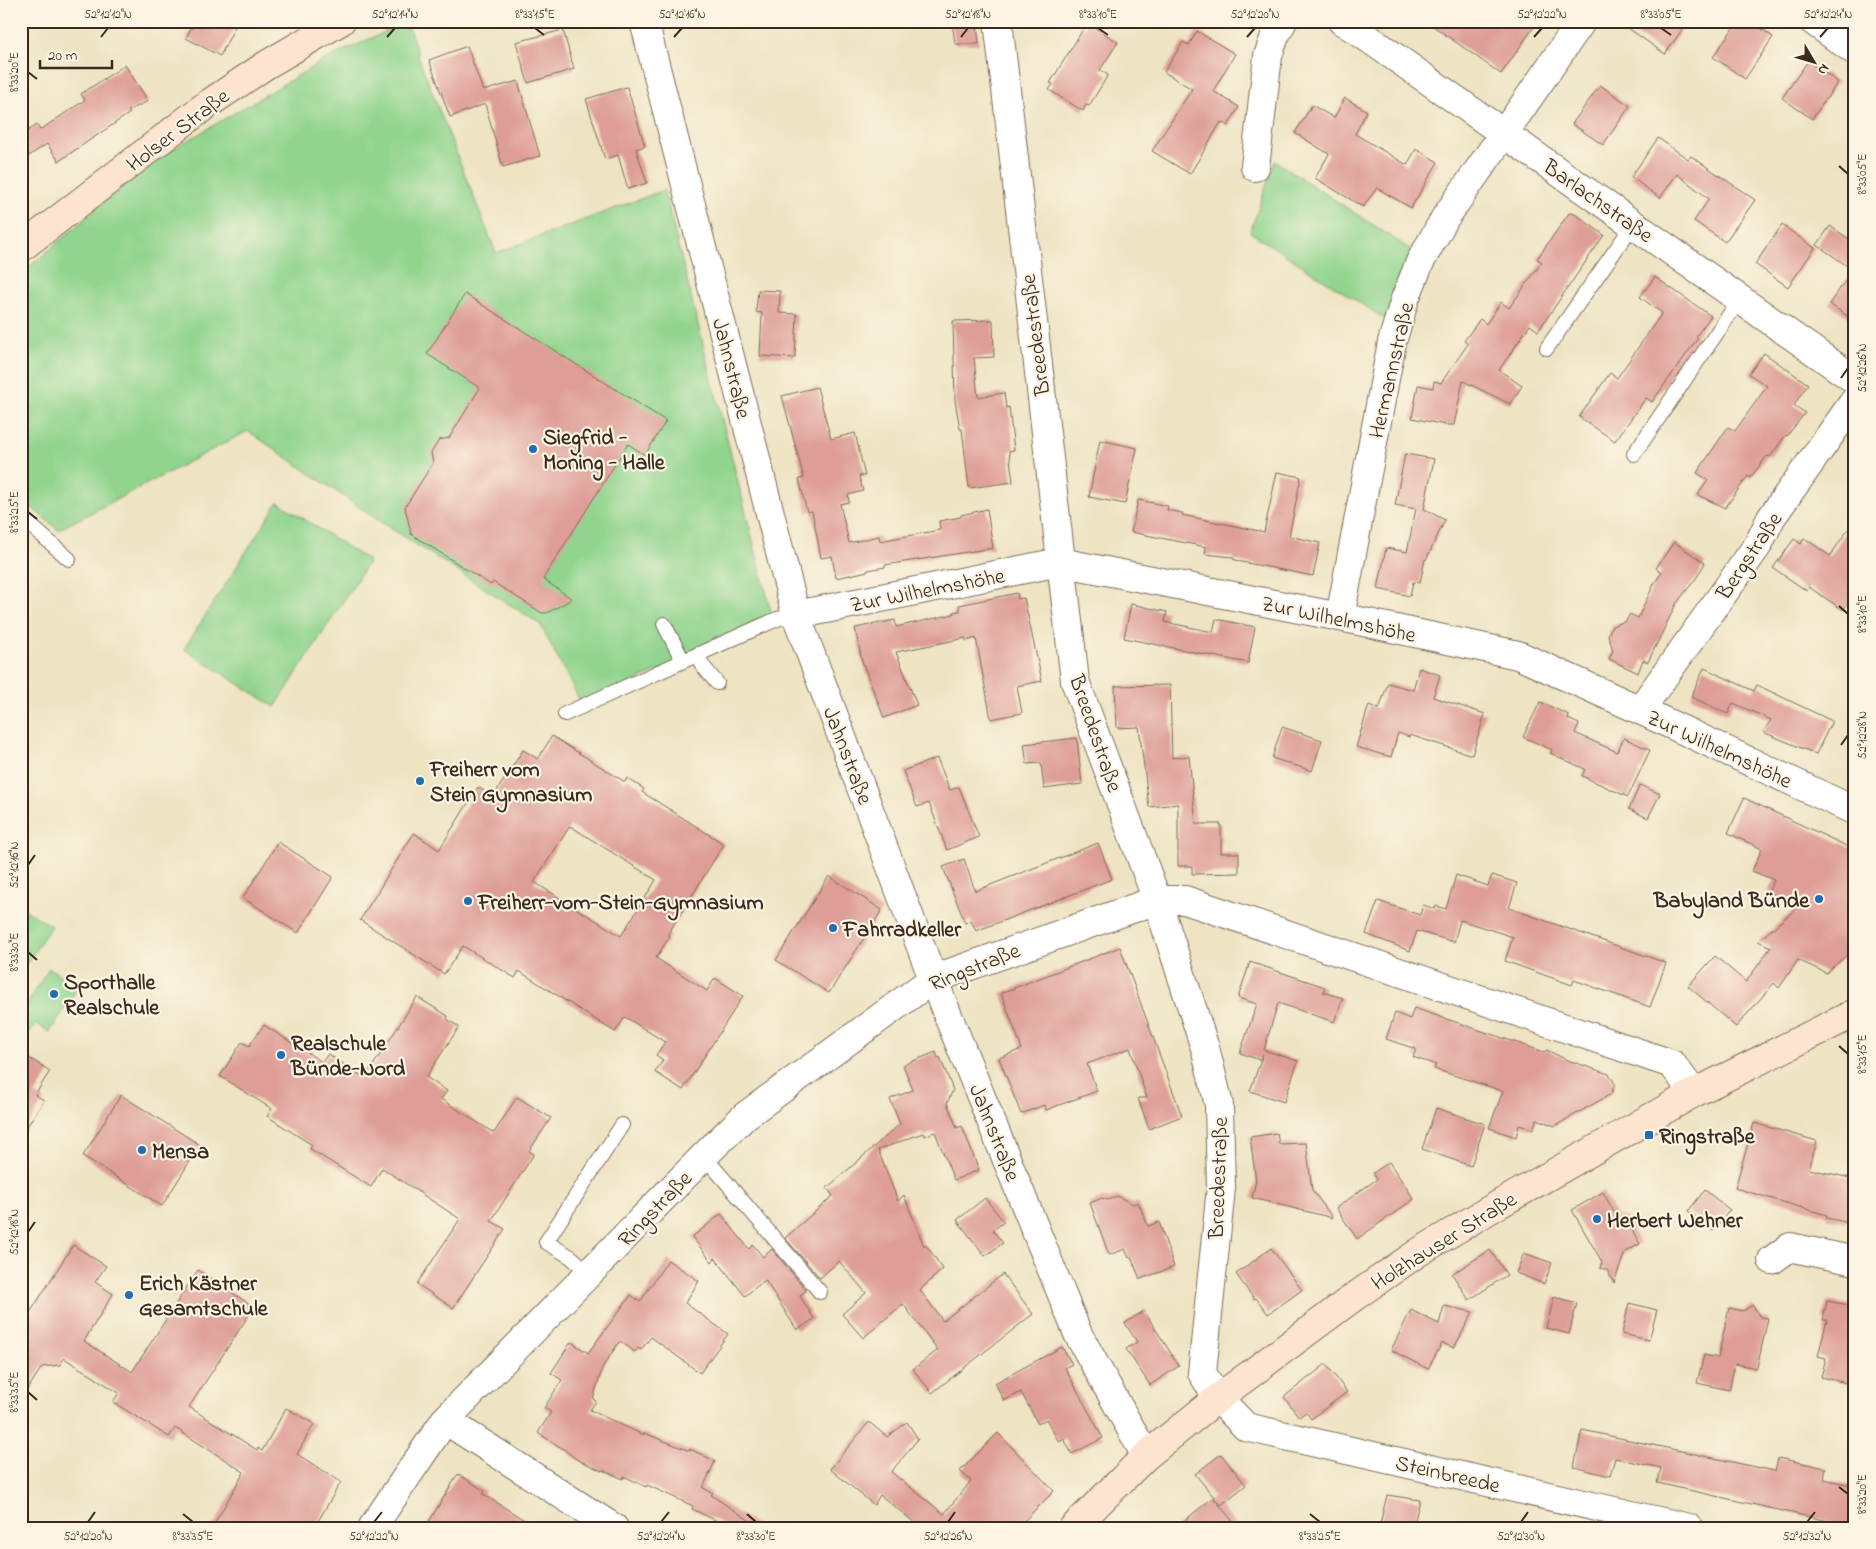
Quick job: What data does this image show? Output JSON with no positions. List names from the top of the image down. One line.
{"streets":{"street":["Holser Straße","Barlachstraße","Breedestraße","Jahnstraße","Hermannstraße","Bergstraße","Zur Wilhelmshöhe","Ringstraße","Holzhauser Straße","Steinbreede"]},"crossings":[["Barlachstraße","Hermannstraße"],["Breedestraße","Zur Wilhelmshöhe"],["Breedestraße","Ringstraße"],["Breedestraße","Holzhauser Straße"],["Breedestraße","Steinbreede"],["Jahnstraße","Zur Wilhelmshöhe"],["Jahnstraße","Ringstraße"],["Jahnstraße","Holzhauser Straße"],["Hermannstraße","Zur Wilhelmshöhe"],["Bergstraße","Zur Wilhelmshöhe"],["Ringstraße","Holzhauser Straße"],["Holzhauser Straße","Steinbreede"]],"places":{"other":["Siegfrid - Moning - Halle","Freiherr vom Stein Gymnasium","Babyland Bünde","Freiherr-vom-Stein-Gymnasium","Fahrradkeller","Sporthalle Realschule","Realschule Bünde-Nord","Mensa","Herbert Wehner","Erich Kästner Gesamtschule"],"transit":["Ringstraße"]},"scale_bar":"20 m","north":"bottom right","coordinates":["52°12'12\"N","52°12'14\"N","8°33'15\"E","52°12'16\"N","52°12'18\"N","8°33'10\"E","52°12'20\"N","52°12'22\"N","8°33'05\"E","52°12'24\"N","8°33'20\"E","52°12'26\"N","8°33'25\"E","52°12'28\"N","8°33'30\"E","8°33'35\"E","52°12'30\"N","52°12'32\"N"]}
